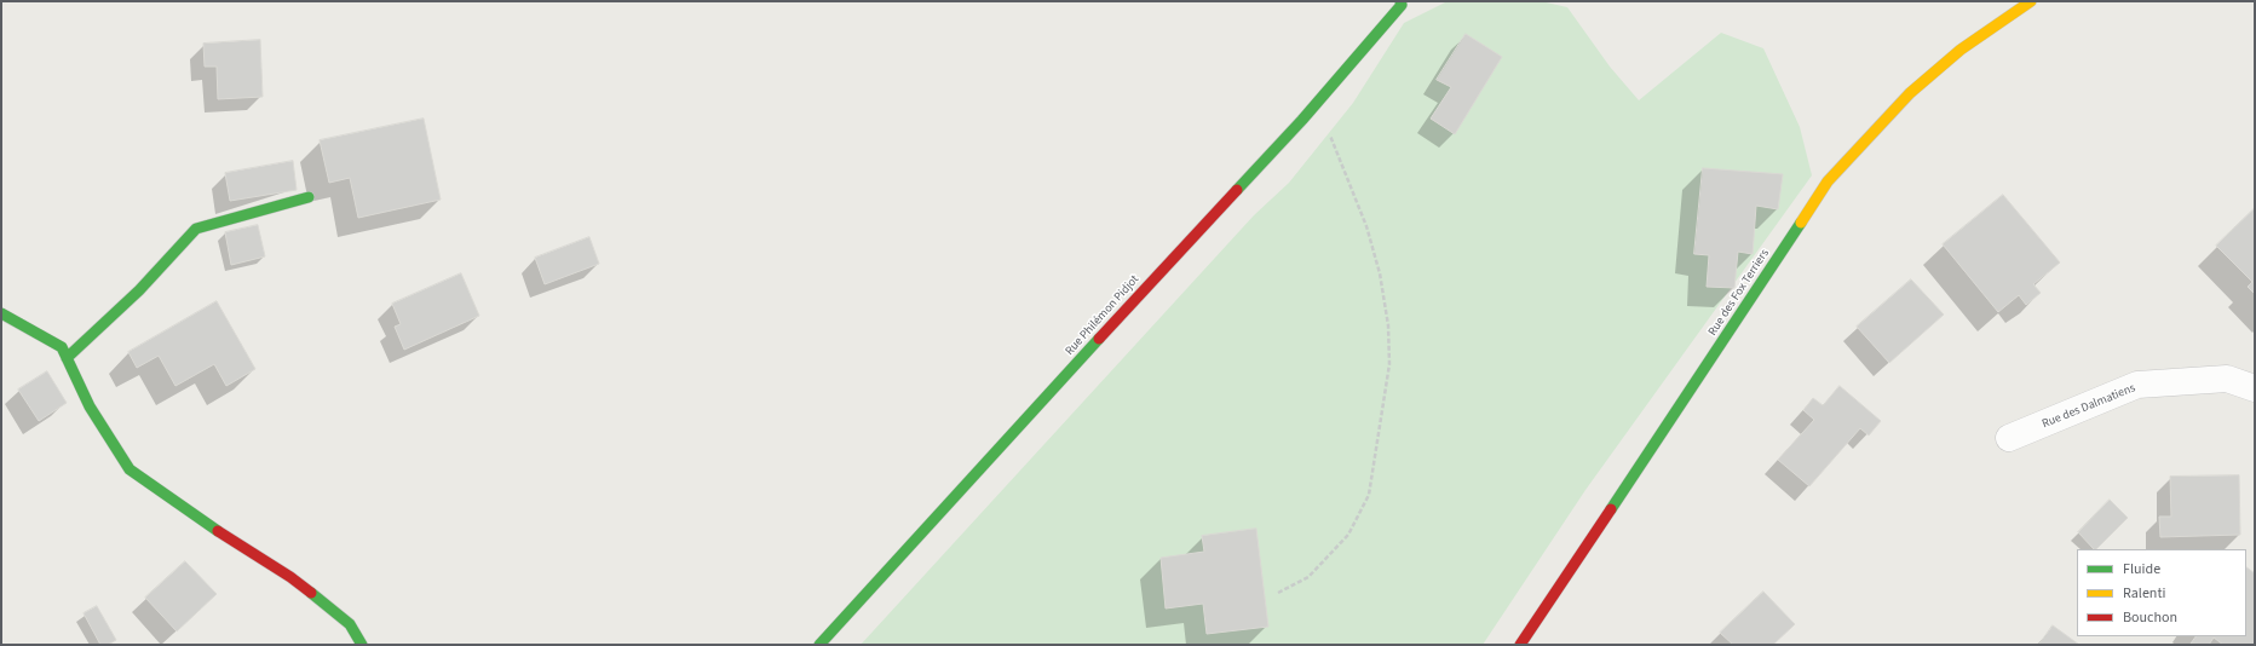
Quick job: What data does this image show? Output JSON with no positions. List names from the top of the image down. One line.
{"streets":{"street":["Rue des Fox Terriers","Rue Philémon Pidjot","Rue des Dalmatiens"]},"legend":["Fluide","Ralenti","Bouchon"]}
